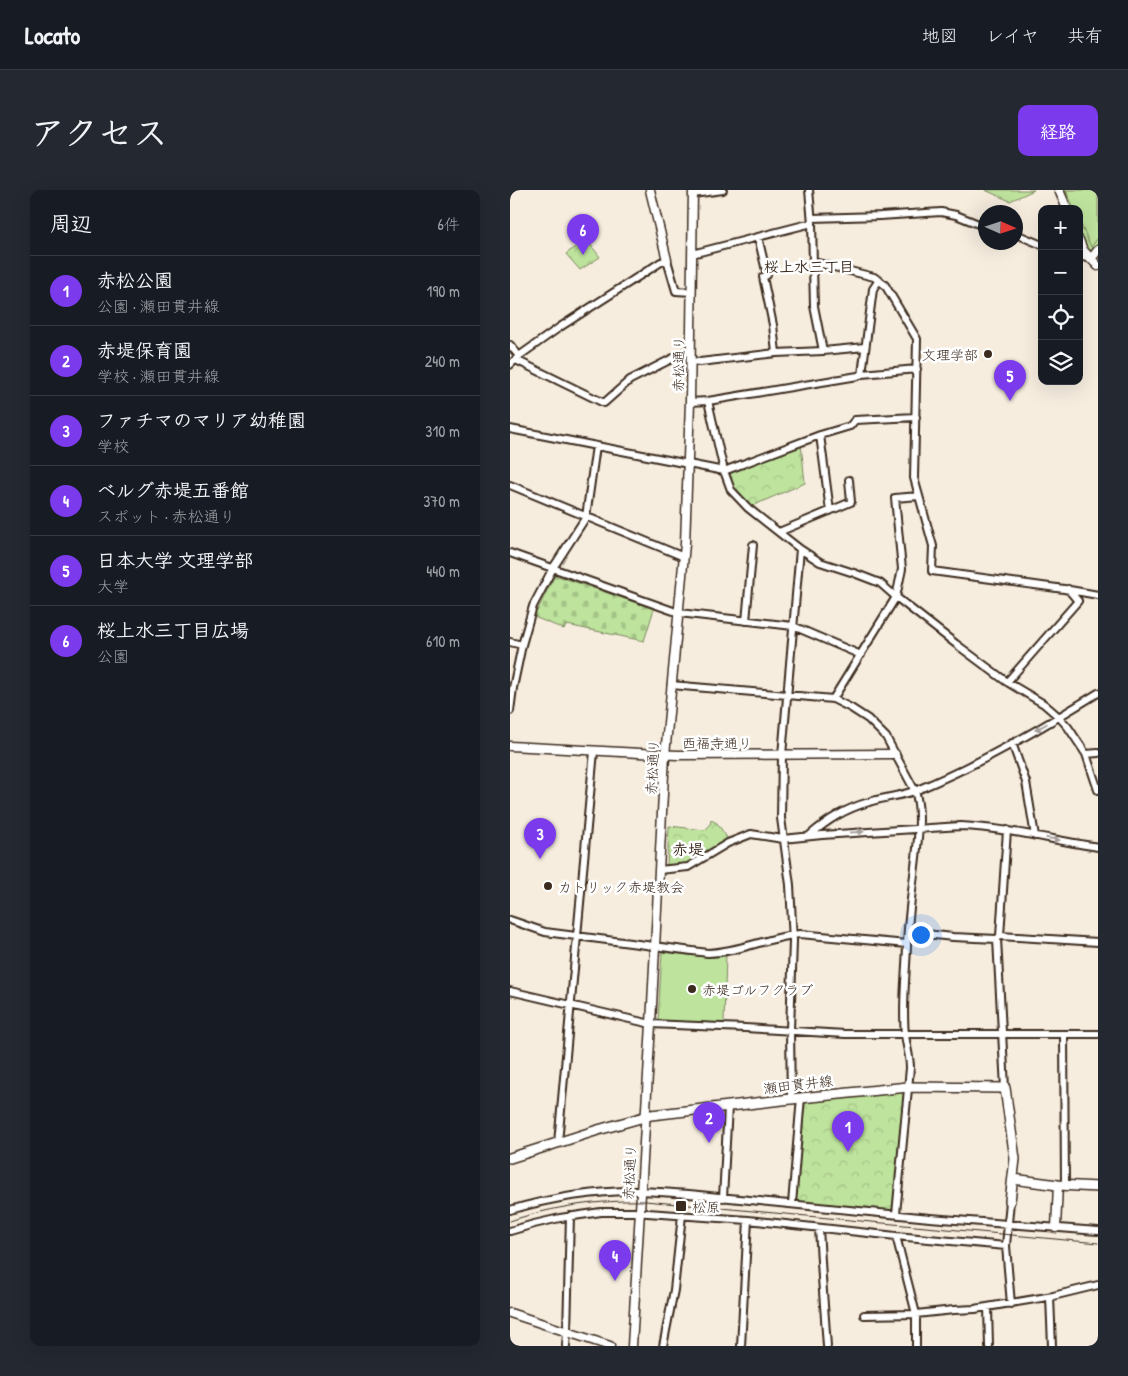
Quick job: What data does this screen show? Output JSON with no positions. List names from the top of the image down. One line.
{"streets":{"main road":["瀬田貫井線"],"street":["赤松通り","西福寺通り"]},"crossings":[["赤松通り","西福寺通り"],["赤松通り","瀬田貫井線"]],"districts":["桜上水三丁目","赤堤"],"places":{"other":["文理学部","カトリック赤堤教会","赤堤ゴルフクラブ"],"transit":["松原"]},"north":"right","page":{"header":"Locato","nav":["地図","レイヤ","共有"],"title":"アクセス","buttons":"経路","heading":["周辺","6件"],"map_buttons":["+","−"],"pins":["6","5","3","2","1","4"],"list":[{"mark":"1","name":"赤松公園","note":"公園 · 瀬田貫井線","value":"190 m"},{"mark":"2","name":"赤堤保育園","note":"学校 · 瀬田貫井線","value":"240 m"},{"mark":"3","name":"ファチマのマリア幼稚園","note":"学校","value":"310 m"},{"mark":"4","name":"ベルグ赤堤五番館","note":"スポット · 赤松通り","value":"370 m"},{"mark":"5","name":"日本大学 文理学部","note":"大学","value":"440 m"},{"mark":"6","name":"桜上水三丁目広場","note":"公園","value":"610 m"}]}}
